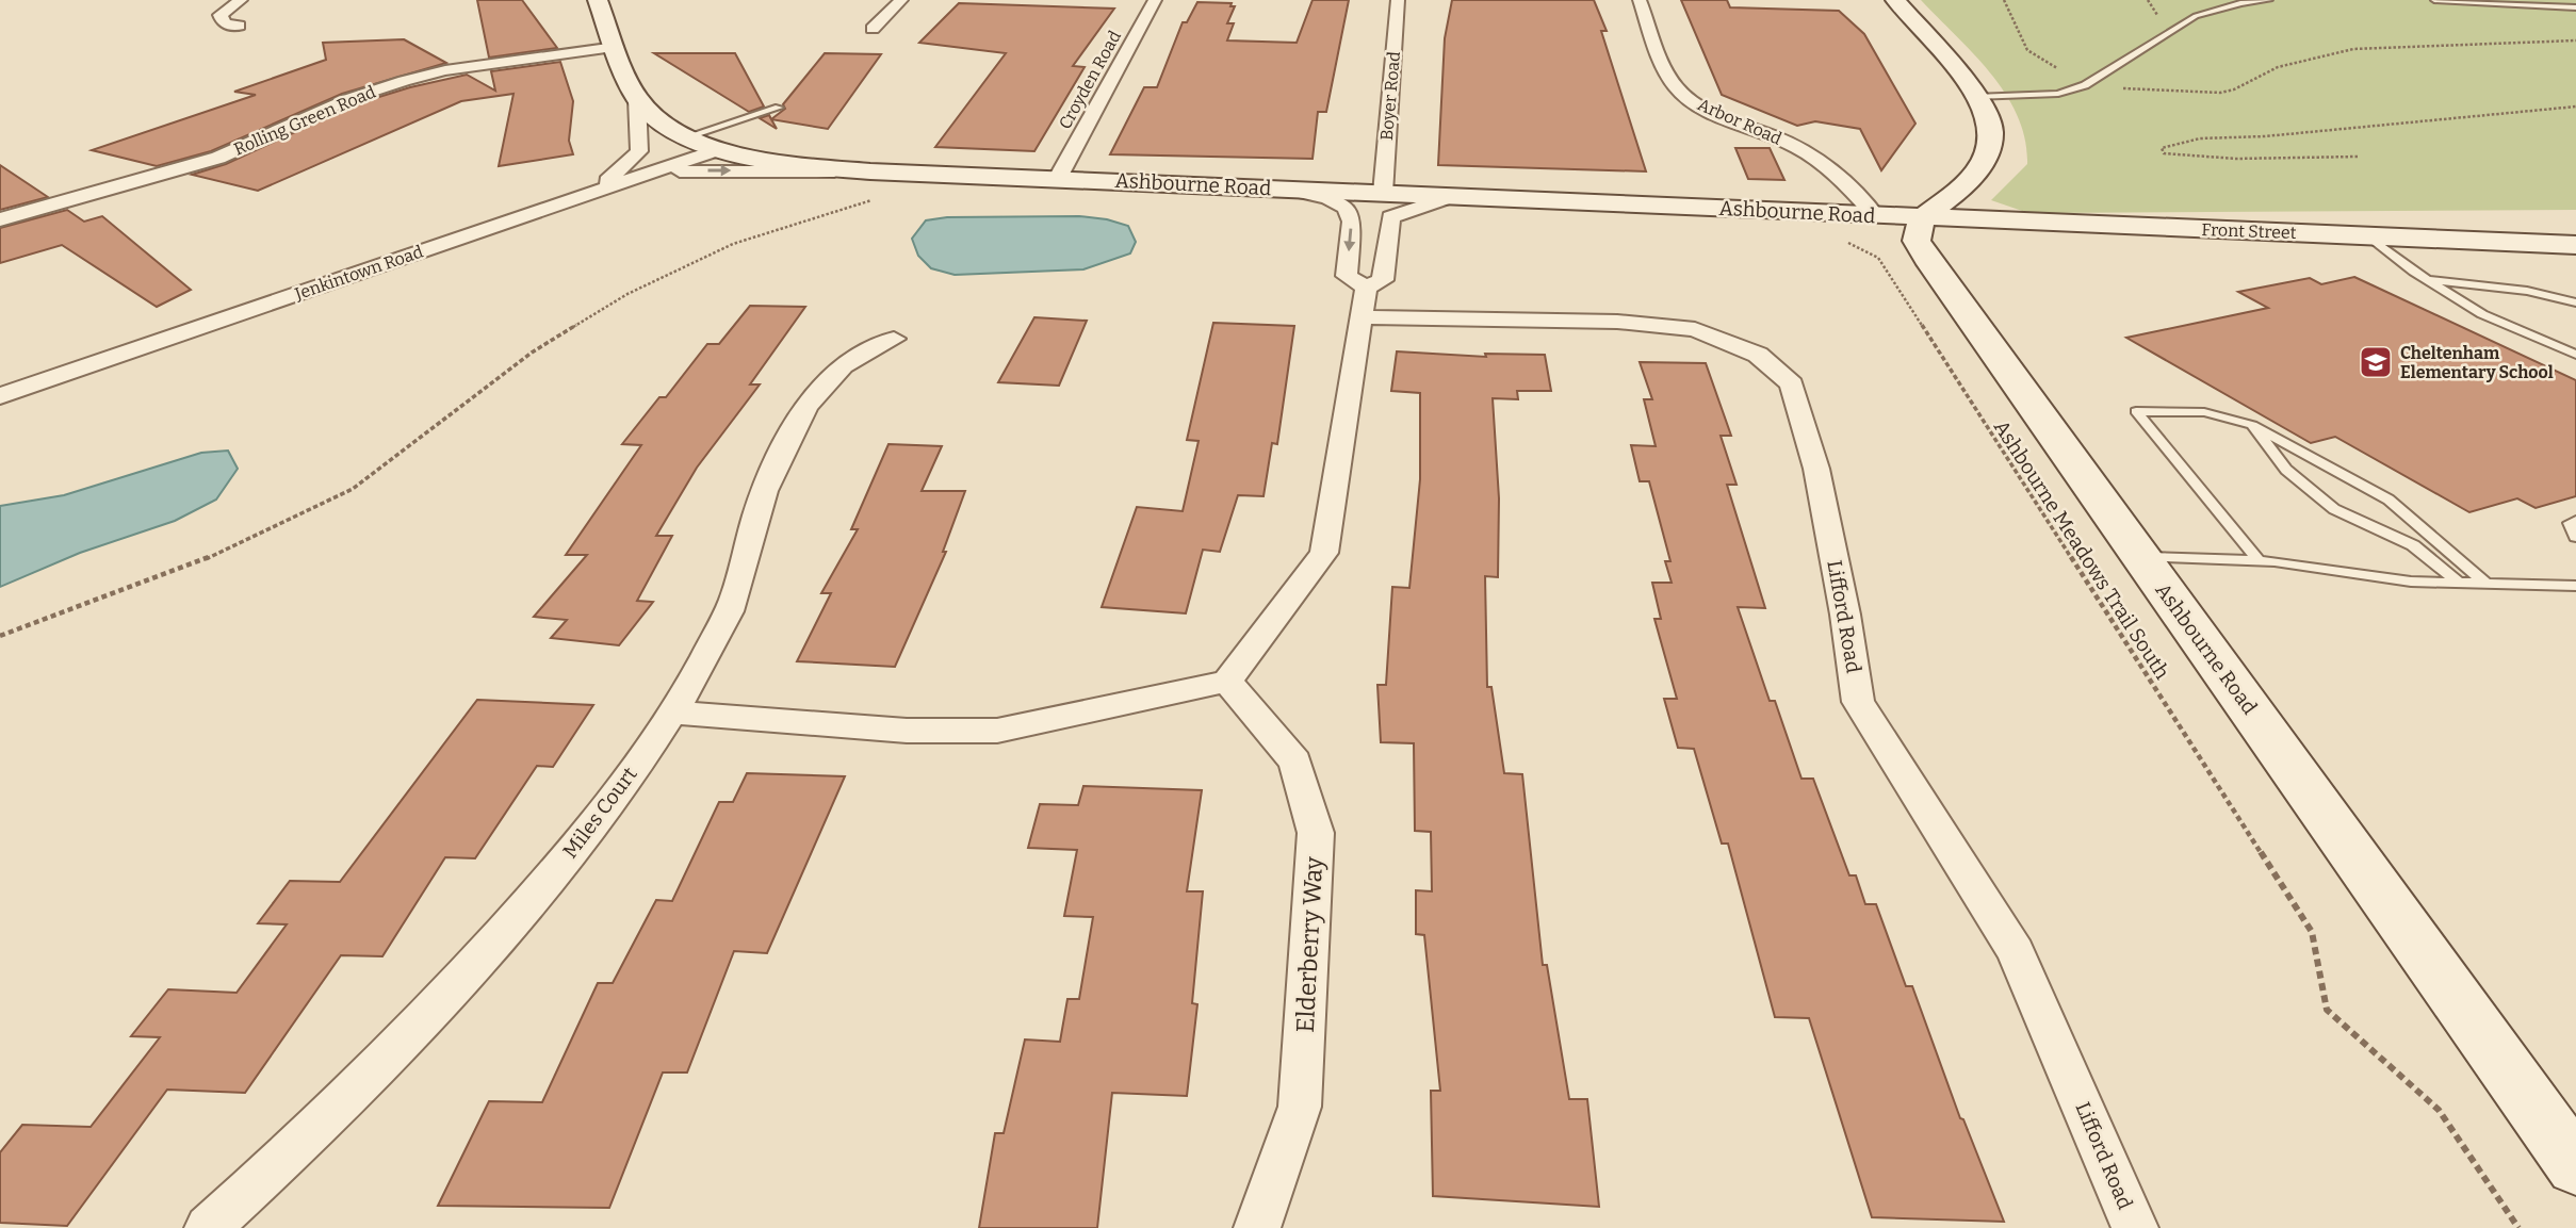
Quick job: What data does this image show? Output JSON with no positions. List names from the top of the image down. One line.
{"streets":{"street":["Croyden Road","Boyer Road","Rolling Green Road","Arbor Road","Ashbourne Road","Front Street","Jenkintown Road","Lifford Road","Miles Court","Elderberry Way"],"path":["Ashbourne Meadows Trail South"]},"crossings":[["Croyden Road","Ashbourne Road"],["Boyer Road","Ashbourne Road"],["Rolling Green Road","Ashbourne Road"],["Arbor Road","Ashbourne Road"],["Ashbourne Road","Front Street"],["Ashbourne Road","Jenkintown Road"]],"places":{"school or university":["Cheltenham Elementary School"]}}
